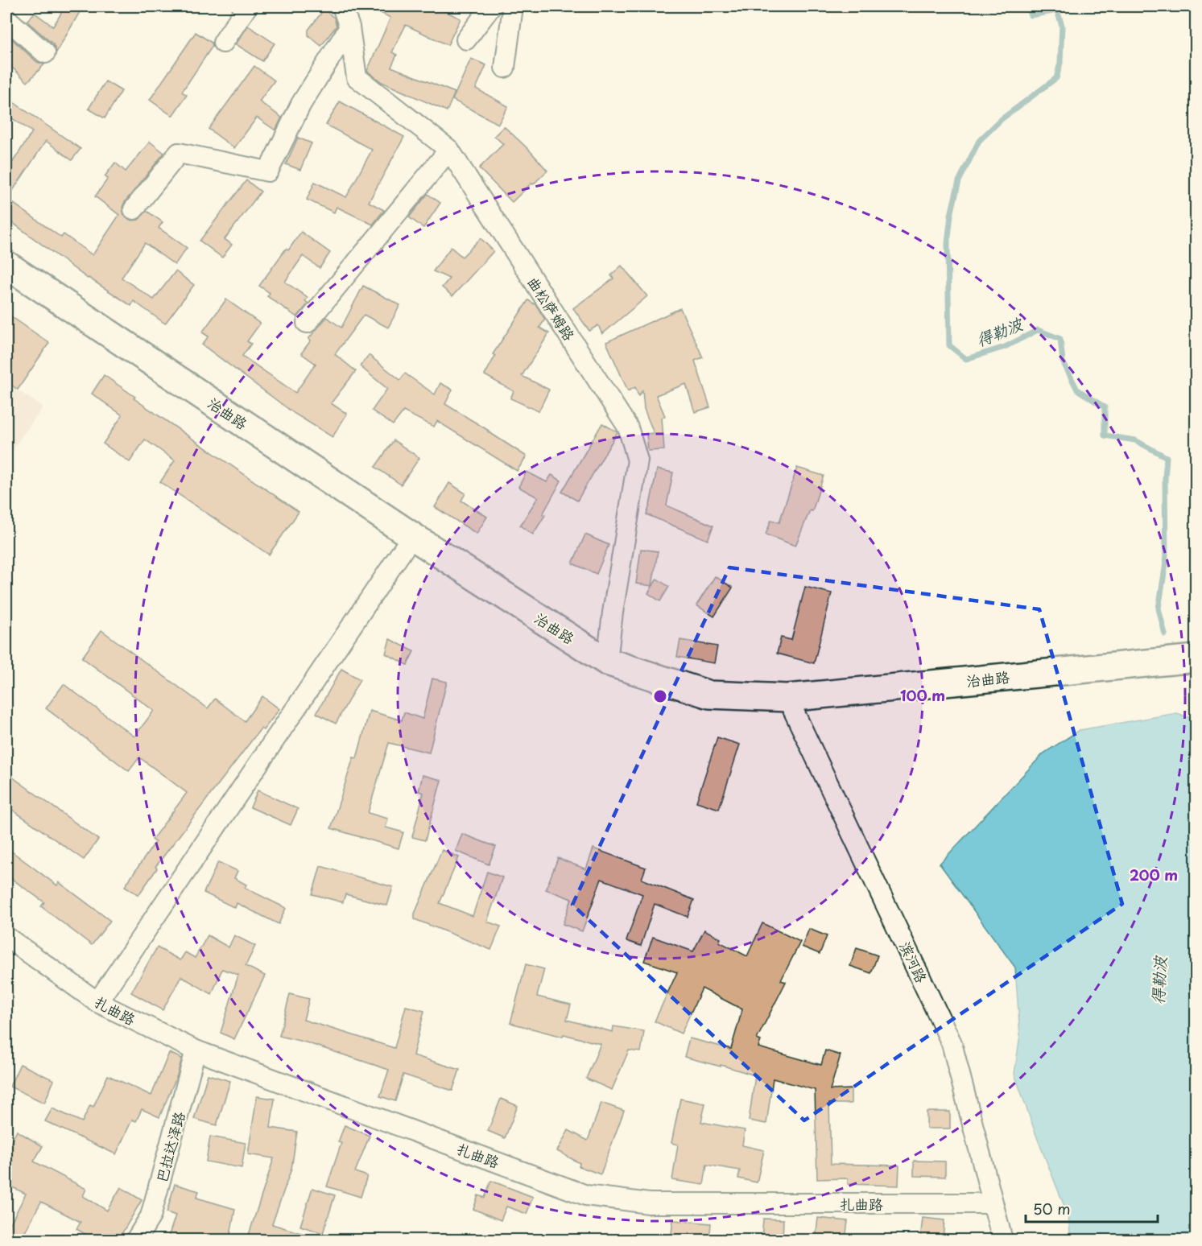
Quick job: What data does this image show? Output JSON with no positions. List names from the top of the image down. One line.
{"streets":{"main road":["治曲路"],"street":["曲松萨姆路","滨河路","扎曲路","巴拉达泽路"]},"crossings":[["曲松萨姆路","治曲路"],["治曲路","滨河路"],["滨河路","扎曲路"],["扎曲路","巴拉达泽路"]],"water":["得勒波"],"scale_bar":"50 m","rings":["100 m","200 m"]}
